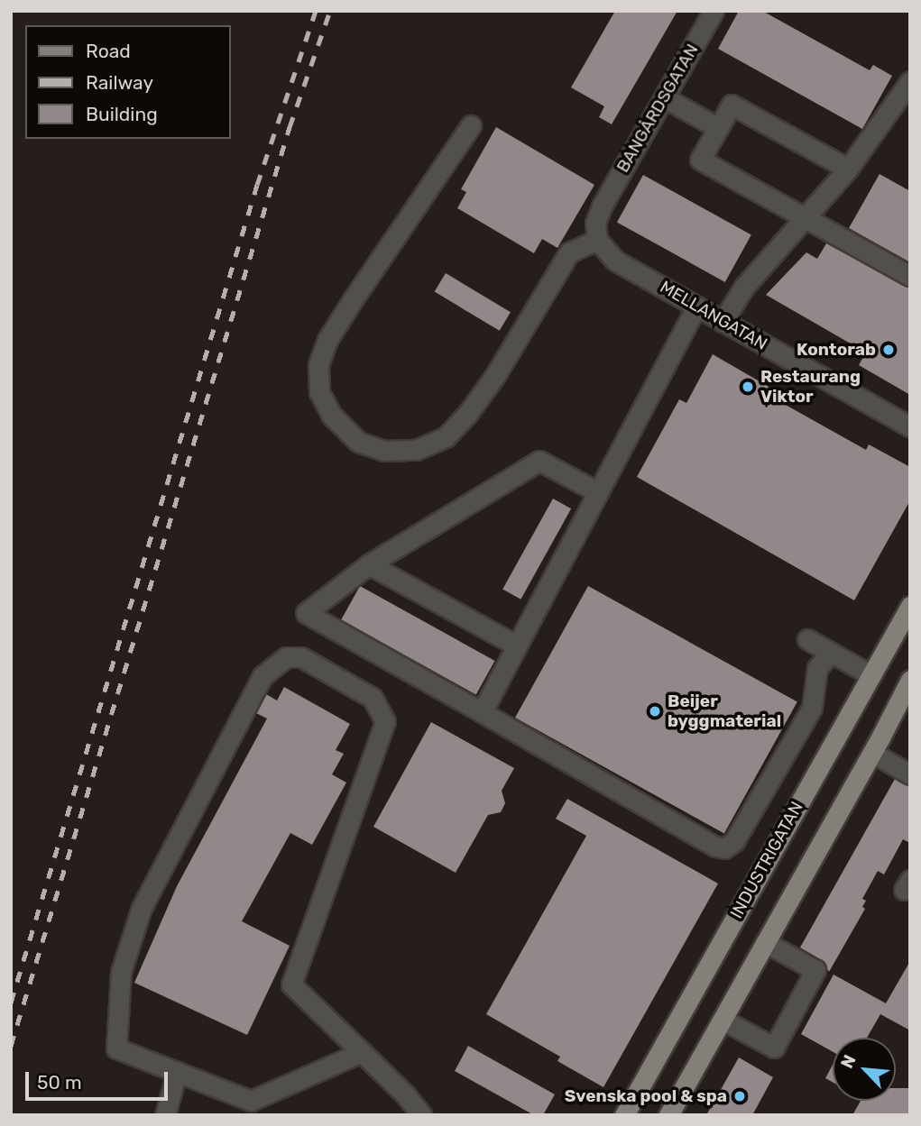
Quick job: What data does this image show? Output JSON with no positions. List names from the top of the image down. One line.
{"streets":{"main road":["INDUSTRIGATAN"],"street":["BANGÅRDSGATAN","MELLANGATAN"]},"crossings":[["BANGÅRDSGATAN","MELLANGATAN"]],"places":["Kontorab","Restaurang Viktor","Beijer byggmaterial","Svenska pool & spa"],"legend":["Road","Railway","Building"],"scale_bar":"50 m","north":"top left"}
